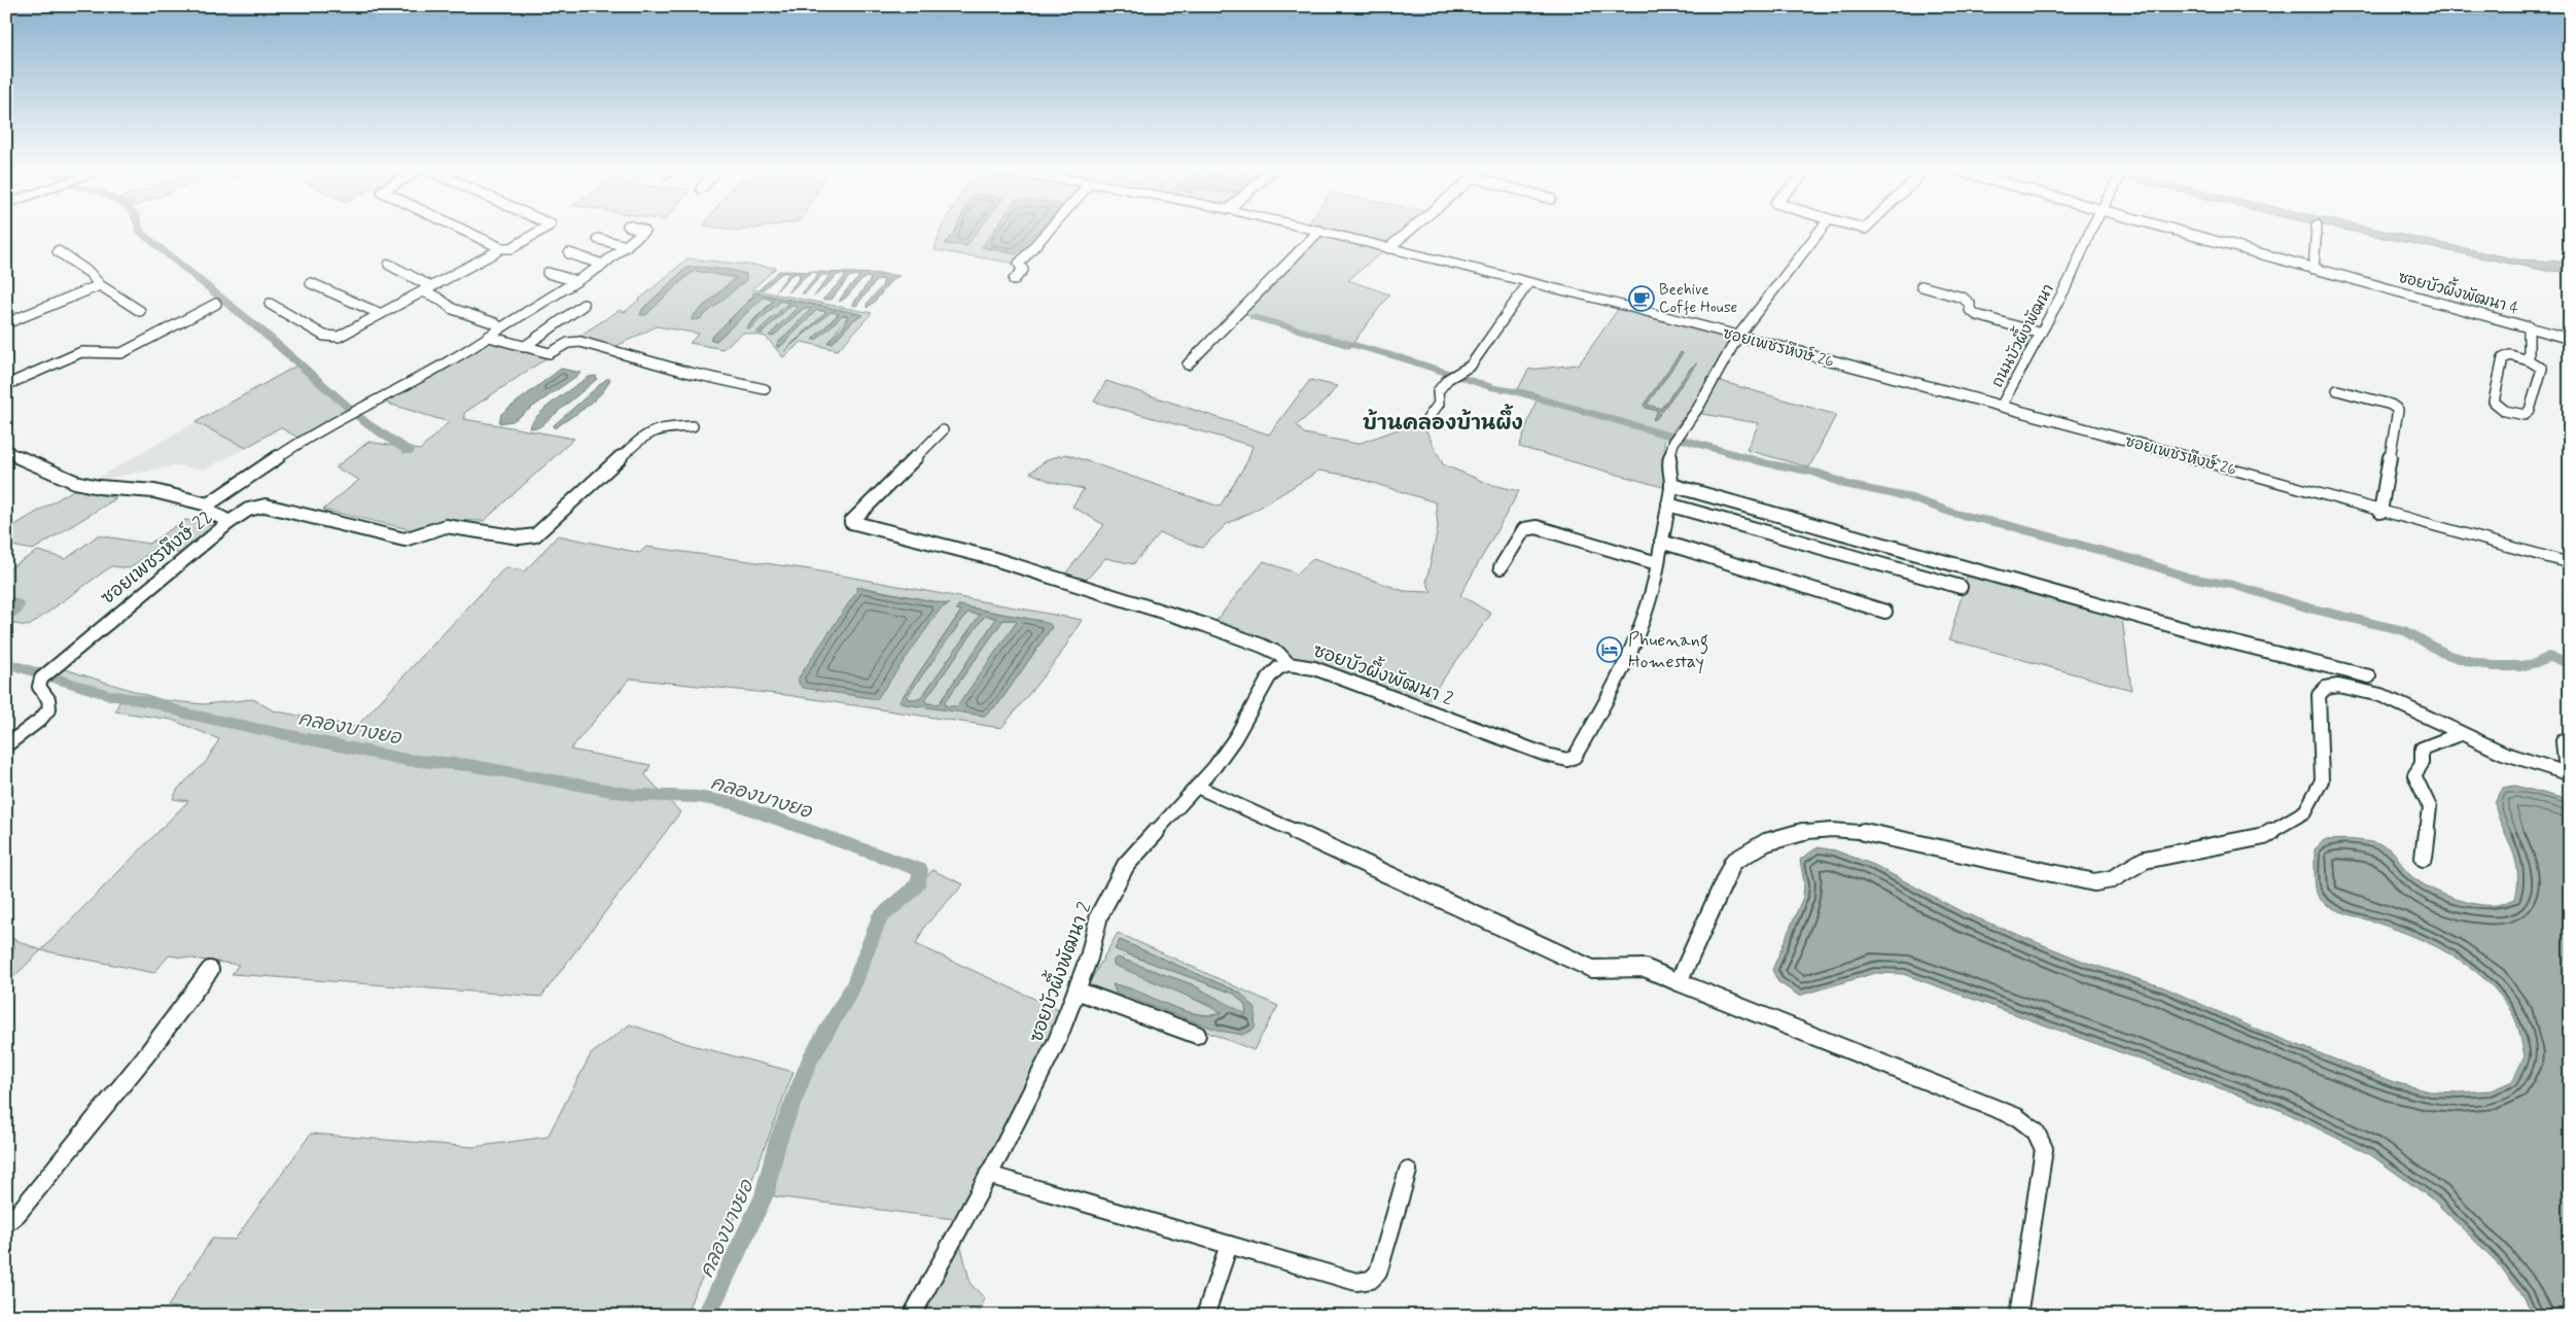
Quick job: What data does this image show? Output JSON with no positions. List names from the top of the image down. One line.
{"streets":{"street":["ซอยบัวผึ้งพัฒนา 4","ถนนบัวผึ้งพัฒนา","ซอยเพชรหึงษ์ 26","ซอยเพชรหึงษ์ 22","ซอยบัวผึ้งพัฒนา 2"]},"crossings":[["ถนนบัวผึ้งพัฒนา","ซอยเพชรหึงษ์ 26"],["ซอยเพชรหึงษ์ 26","ซอยบัวผึ้งพัฒนา 2"]],"districts":["บ้านคลองบ้านผึ้ง"],"water":["คลองบางยอ"],"places":{"cafe":["Beehive Coffe House"],"hotel":["Phuenang Homestay"]}}
